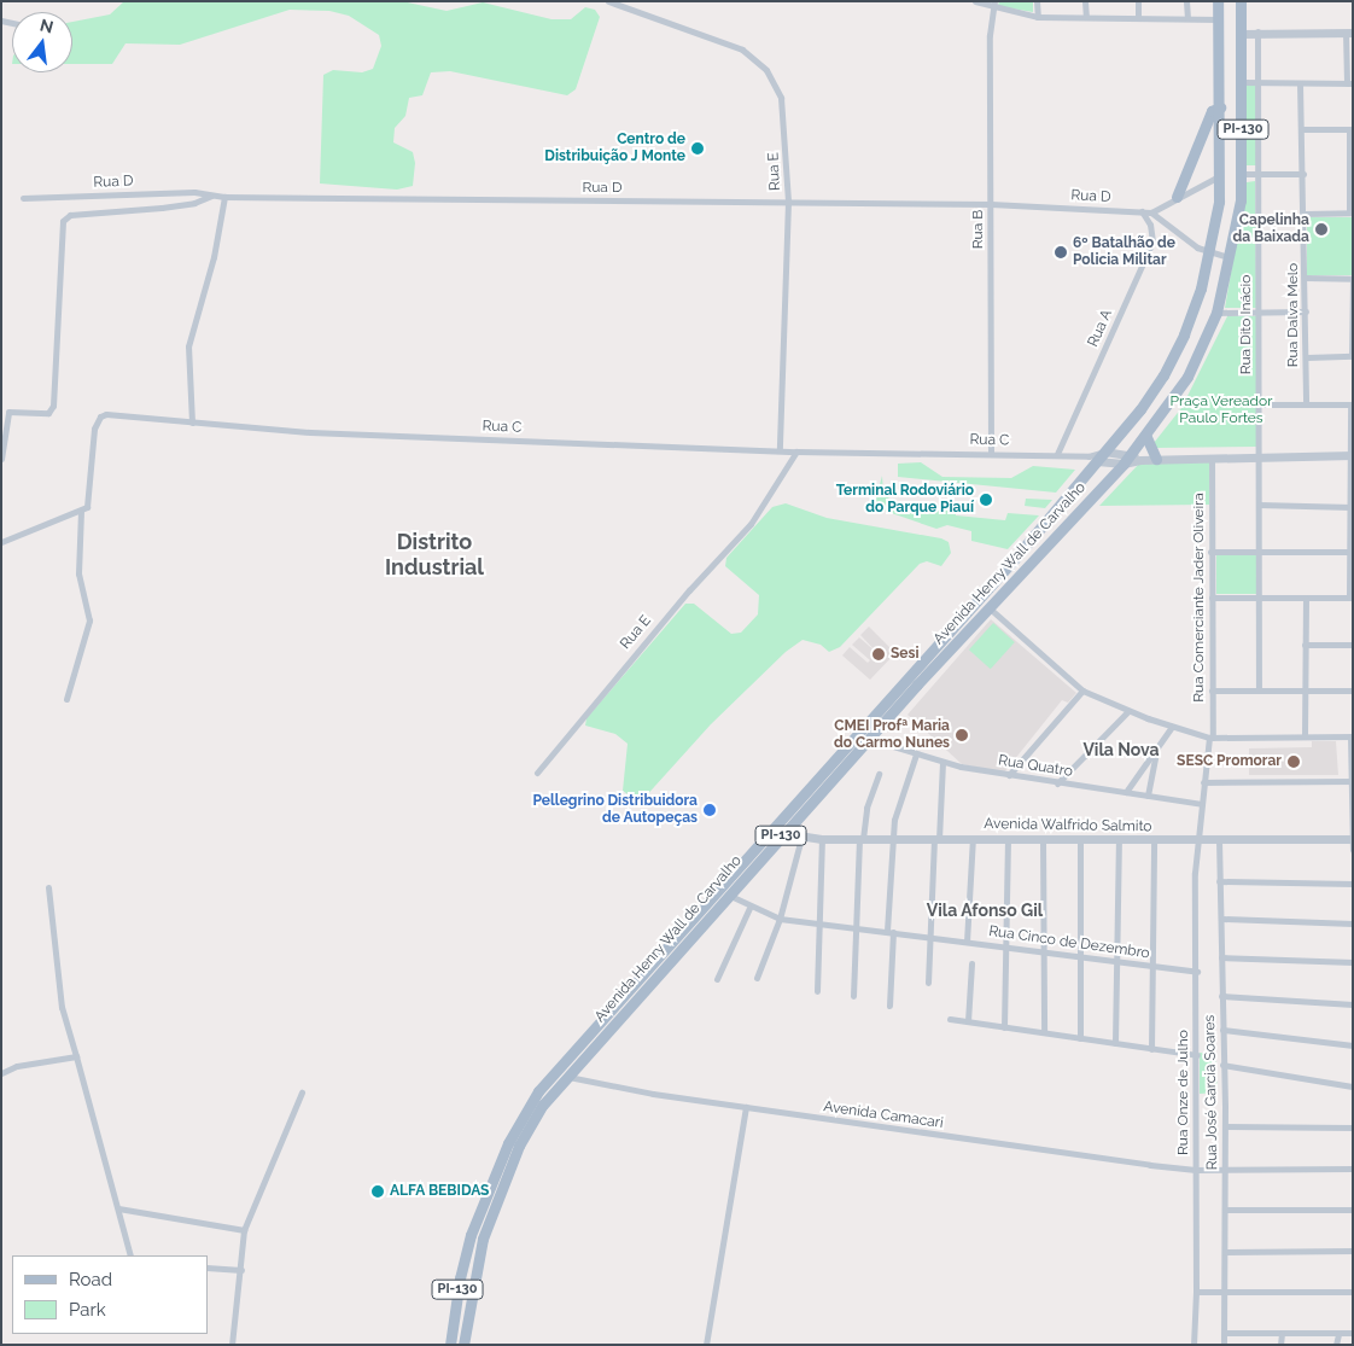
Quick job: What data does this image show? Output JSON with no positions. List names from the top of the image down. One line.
{"streets":{"main road":["PI-130","Avenida Henry Wall de Carvalho"],"street":["Rua E","Rua D","Rua B","Rua Dalva Melo","Rua Dito Inácio","Rua A","Rua C","Rua Comerciante Jader Oliveira","Rua Quatro","Avenida Walfrido Salmito","Rua Cinco de Dezembro","Rua Onze de Julho","Rua José Garcia Soares","Avenida Camacari"]},"crossings":[["Rua E","Rua D"],["Rua E","Rua C"],["Rua D","Rua B"],["Rua D","Rua A"],["Rua B","Rua C"],["Rua A","Rua C"],["Rua C","Avenida Henry Wall de Carvalho"],["Avenida Henry Wall de Carvalho","Rua Quatro"],["Avenida Henry Wall de Carvalho","Avenida Walfrido Salmito"],["Avenida Henry Wall de Carvalho","Rua Cinco de Dezembro"],["Avenida Henry Wall de Carvalho","Avenida Camacari"],["Rua Comerciante Jader Oliveira","Rua Quatro"],["Rua Comerciante Jader Oliveira","Avenida Walfrido Salmito"],["Rua Comerciante Jader Oliveira","Rua Onze de Julho"],["Avenida Walfrido Salmito","Rua Onze de Julho"],["Avenida Walfrido Salmito","Rua José Garcia Soares"],["Rua Cinco de Dezembro","Rua Onze de Julho"],["Rua Onze de Julho","Avenida Camacari"],["Rua José Garcia Soares","Avenida Camacari"]],"districts":["Distrito Industrial","Vila Nova","Vila Afonso Gil"],"parks":["Praça Vereador Paulo Fortes"],"places":["Centro de Distribuição J Monte","Capelinha da Baixada","6º Batalhão de Policia Militar","Terminal Rodoviário do Parque Piauí","Sesi","CMEI Profª Maria do Carmo Nunes","SESC Promorar","Pellegrino Distribuidora de Autopeças","ALFA BEBIDAS"],"legend":["Road","Park"],"north":"top"}
